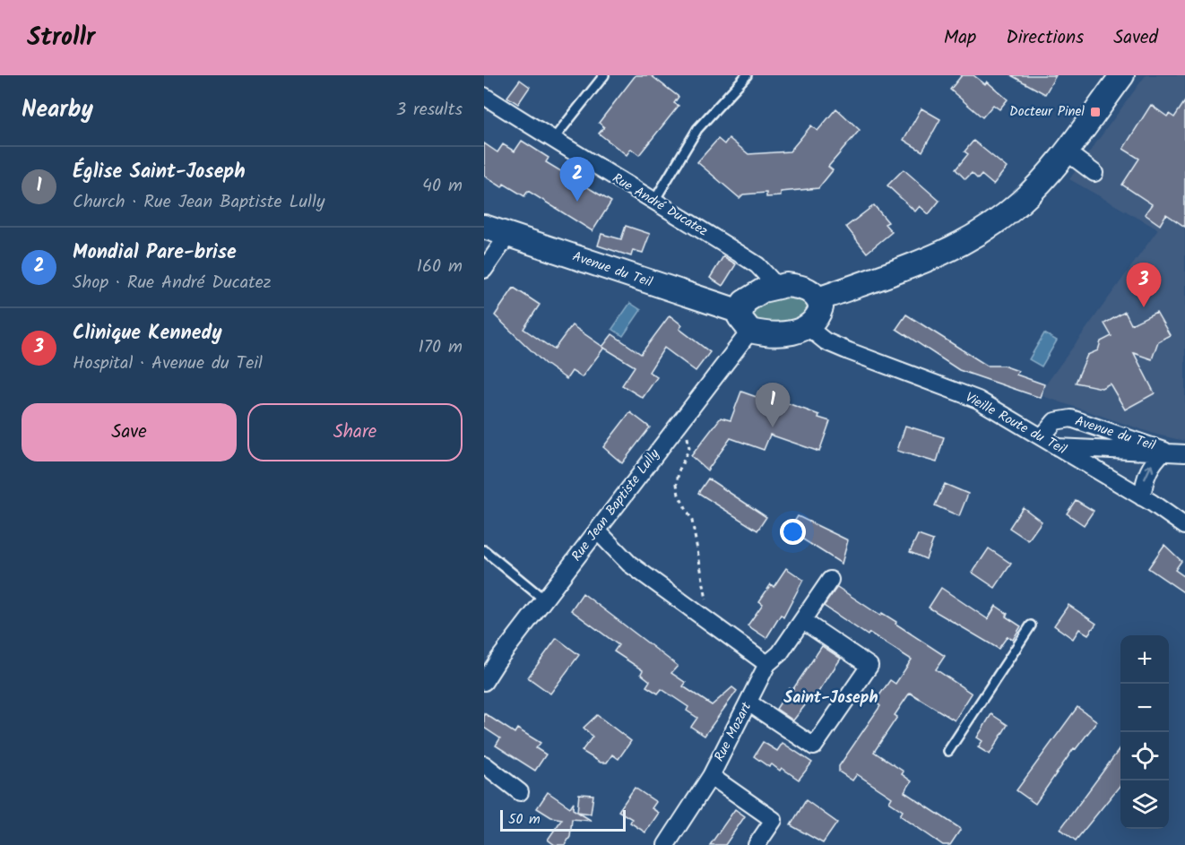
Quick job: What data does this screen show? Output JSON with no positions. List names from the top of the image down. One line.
{"streets":{"main road":["Avenue du Teil"],"street":["Rue André Ducatez","Vieille Route du Teil","Rue Jean Baptiste Lully","Rue Mozart"]},"crossings":[["Rue André Ducatez","Avenue du Teil"],["Rue André Ducatez","Vieille Route du Teil"],["Rue André Ducatez","Rue Jean Baptiste Lully"],["Avenue du Teil","Vieille Route du Teil"],["Avenue du Teil","Rue Jean Baptiste Lully"],["Vieille Route du Teil","Rue Jean Baptiste Lully"]],"districts":["Saint-Joseph"],"places":{"transit":["Docteur Pinel"]},"scale_bar":"50 m","page":{"header":"Strollr","nav":["Map","Directions","Saved"],"heading":["Nearby","3 results"],"list":[{"mark":"1","name":"Église Saint-Joseph","note":"Church · Rue Jean Baptiste Lully","value":"40 m"},{"mark":"2","name":"Mondial Pare-brise","note":"Shop · Rue André Ducatez","value":"160 m"},{"mark":"3","name":"Clinique Kennedy","note":"Hospital · Avenue du Teil","value":"170 m"}],"pins":["2","3","1"],"buttons":["Save","Share"],"map_buttons":["+","−"],"scale":"50 m"}}
